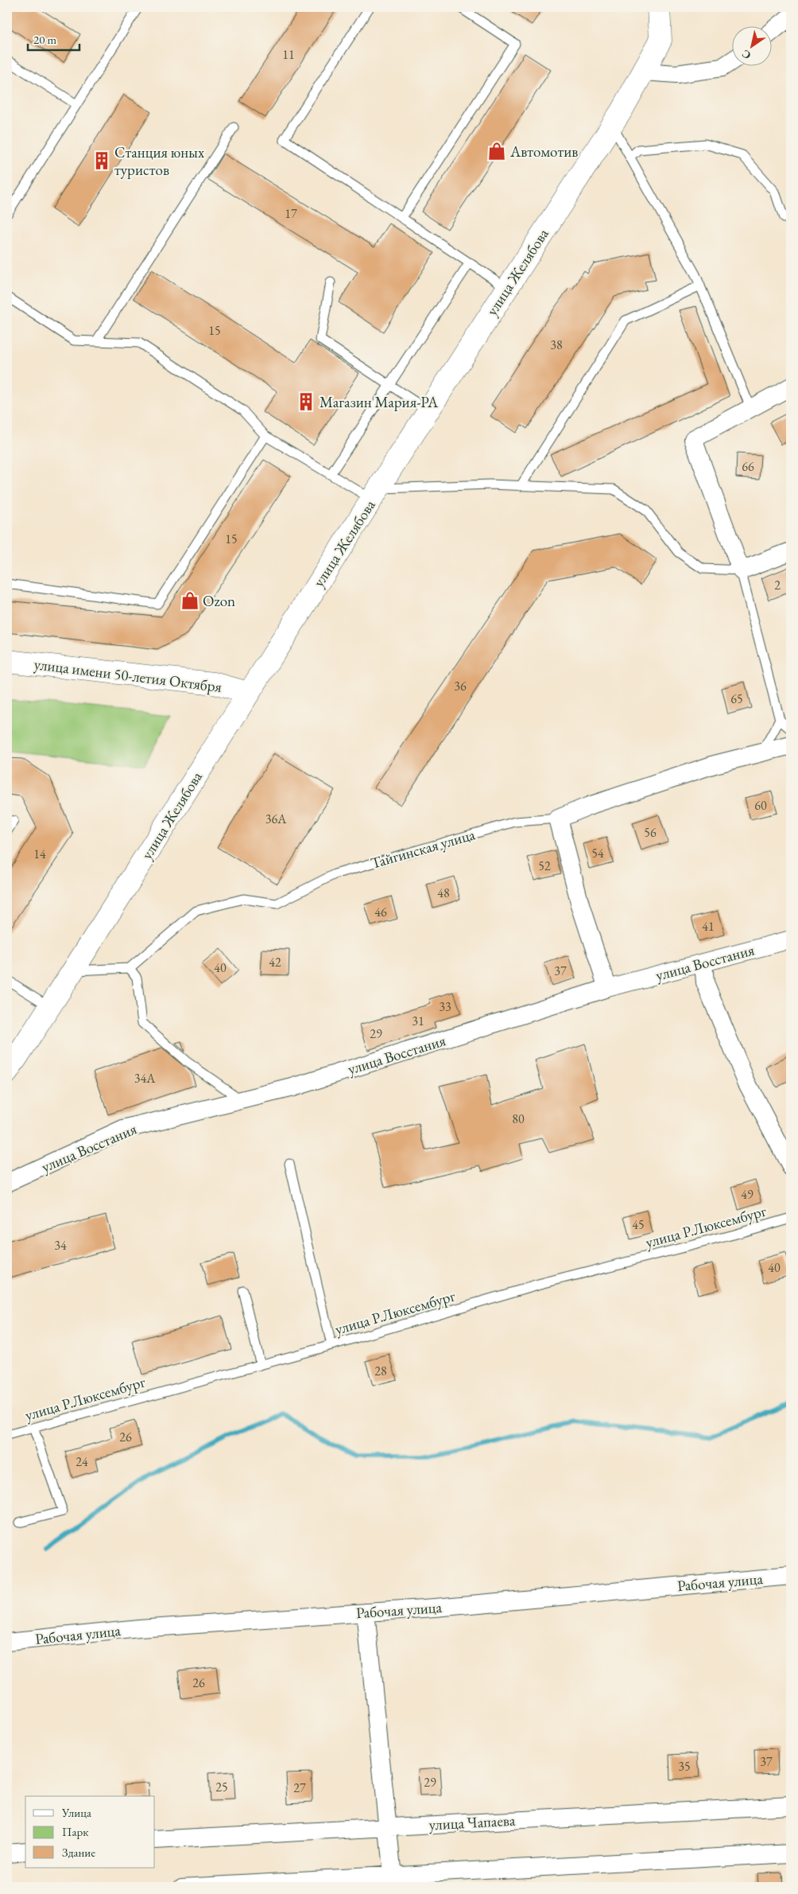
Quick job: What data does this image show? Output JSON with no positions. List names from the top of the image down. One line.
{"streets":{"street":["улица Желябова","улица имени 50-летия Октября","Тайгинская улица","улица Восстания","Рабочая улица","улица Чапаева"],"lane":["улица Р.Люксембург"]},"crossings":[["улица Желябова","улица имени 50-летия Октября"]],"places":{"shop":["Автомотив","Ozon"],"building":["Станция юных туристов","Магазин Мария-РА"]},"house_numbers":["11","17","15","38","66","15","2","36","65","60","36А","56","54","14","52","48","46","41","42","40","37","33","31","29","34А","80","49","45","34","40","28","26","24","26","37","35","29","25","27"],"legend":["Улица","Парк","Здание"],"scale_bar":"20 m","north":"bottom left"}
